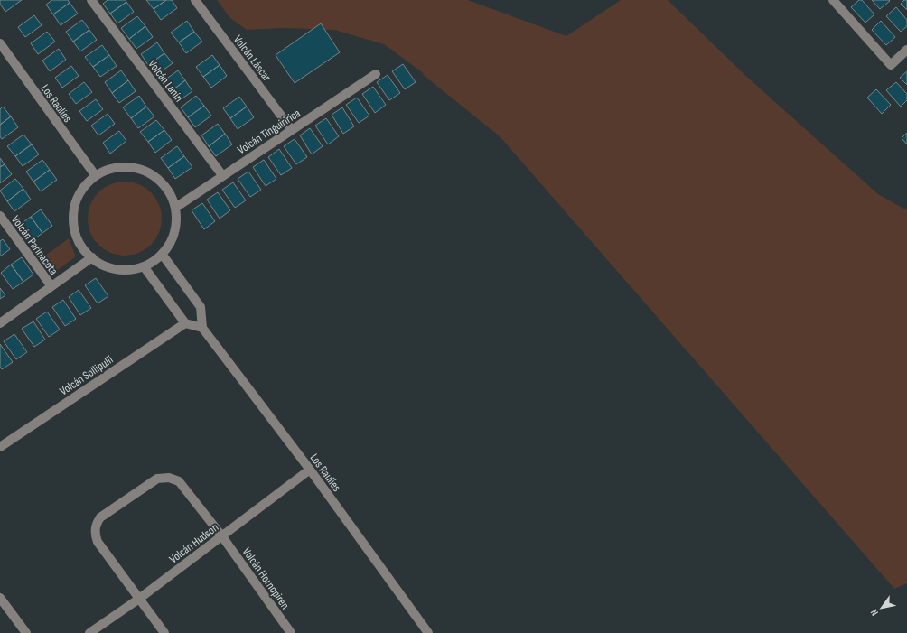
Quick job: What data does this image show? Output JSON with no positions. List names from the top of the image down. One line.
{"streets":{"street":["Volcán Láscar","Volcán Lanín","Los Raulíes","Volcán Tinguiririca","Volcán Parinacota","Volcán Sollipulli","Volcán Hudson","Volcán Hornopirén"]},"crossings":[["Volcán Láscar","Volcán Tinguiririca"],["Volcán Lanín","Volcán Tinguiririca"],["Los Raulíes","Volcán Tinguiririca"],["Los Raulíes","Volcán Hudson"],["Volcán Hudson","Volcán Hornopirén"]],"north":"bottom left"}
